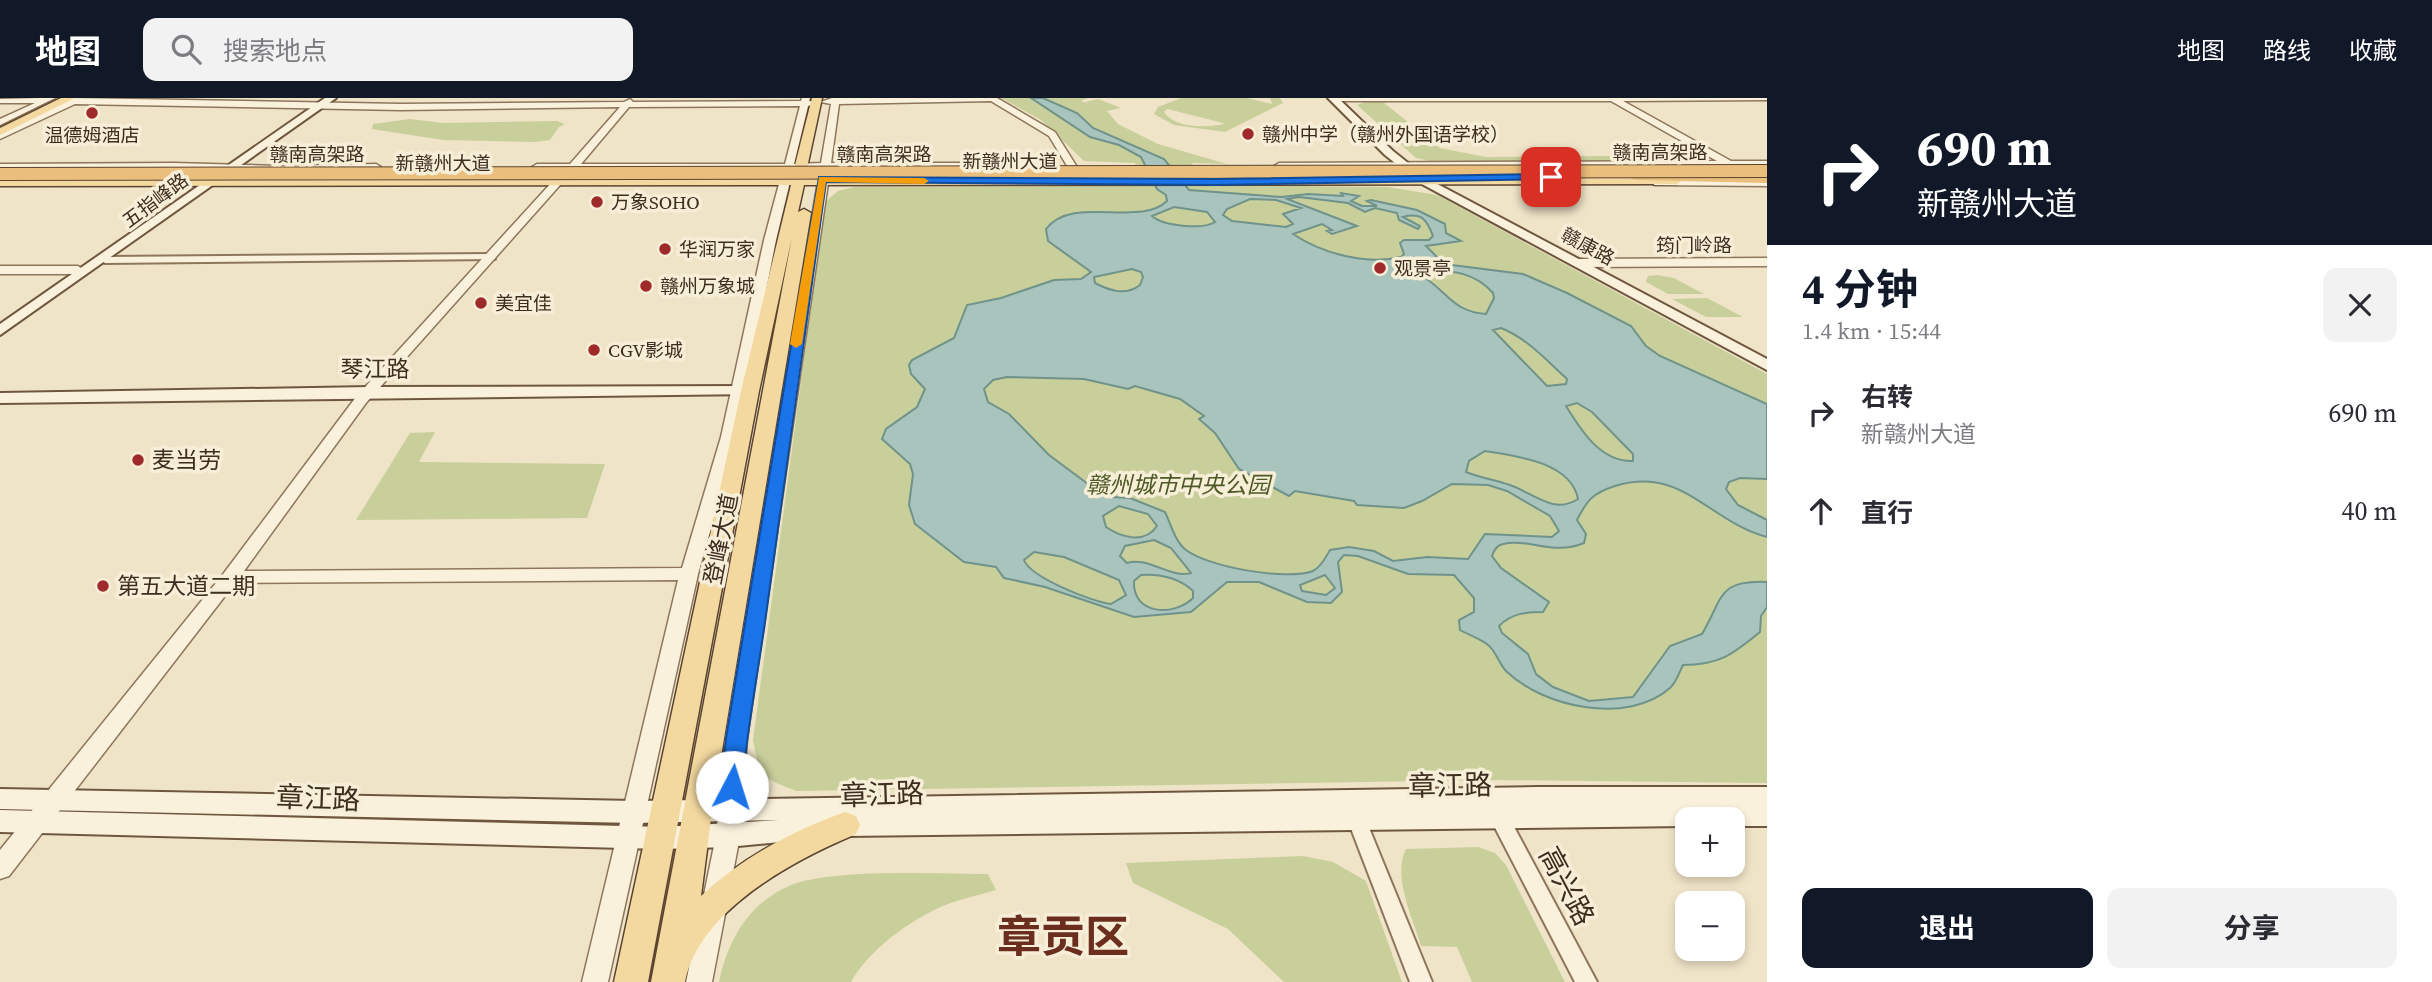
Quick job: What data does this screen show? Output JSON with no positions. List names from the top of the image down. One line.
{"streets":{"highway":["赣南高架路"],"main road":["新赣州大道","五指峰路","赣康路","琴江路","登峰大道","章江路"],"street":["筠门岭路","高兴路"]},"crossings":[["赣南高架路","新赣州大道"],["新赣州大道","五指峰路"],["新赣州大道","赣康路"],["新赣州大道","登峰大道"],["筠门岭路","赣康路"],["琴江路","登峰大道"],["登峰大道","章江路"],["章江路","高兴路"]],"districts":["章贡区"],"parks":["赣州城市中央公园"],"places":["温德姆酒店","赣州中学（赣州外国语学校）","万象SOHO","华润万家","观景亭","赣州万象城","美宜佳","CGV影城","麦当劳","第五大道二期"],"page":{"header":"地图","search":"搜索地点","nav":["地图","路线","收藏"],"turn":["690 m","新赣州大道"],"heading":["4 分钟","1.4 km · 15:44"],"list":[{"name":"右转","note":"新赣州大道","value":"690 m"},{"name":"直行","value":"40 m"}],"map_buttons":["+","−"],"buttons":["退出","分享"]}}
